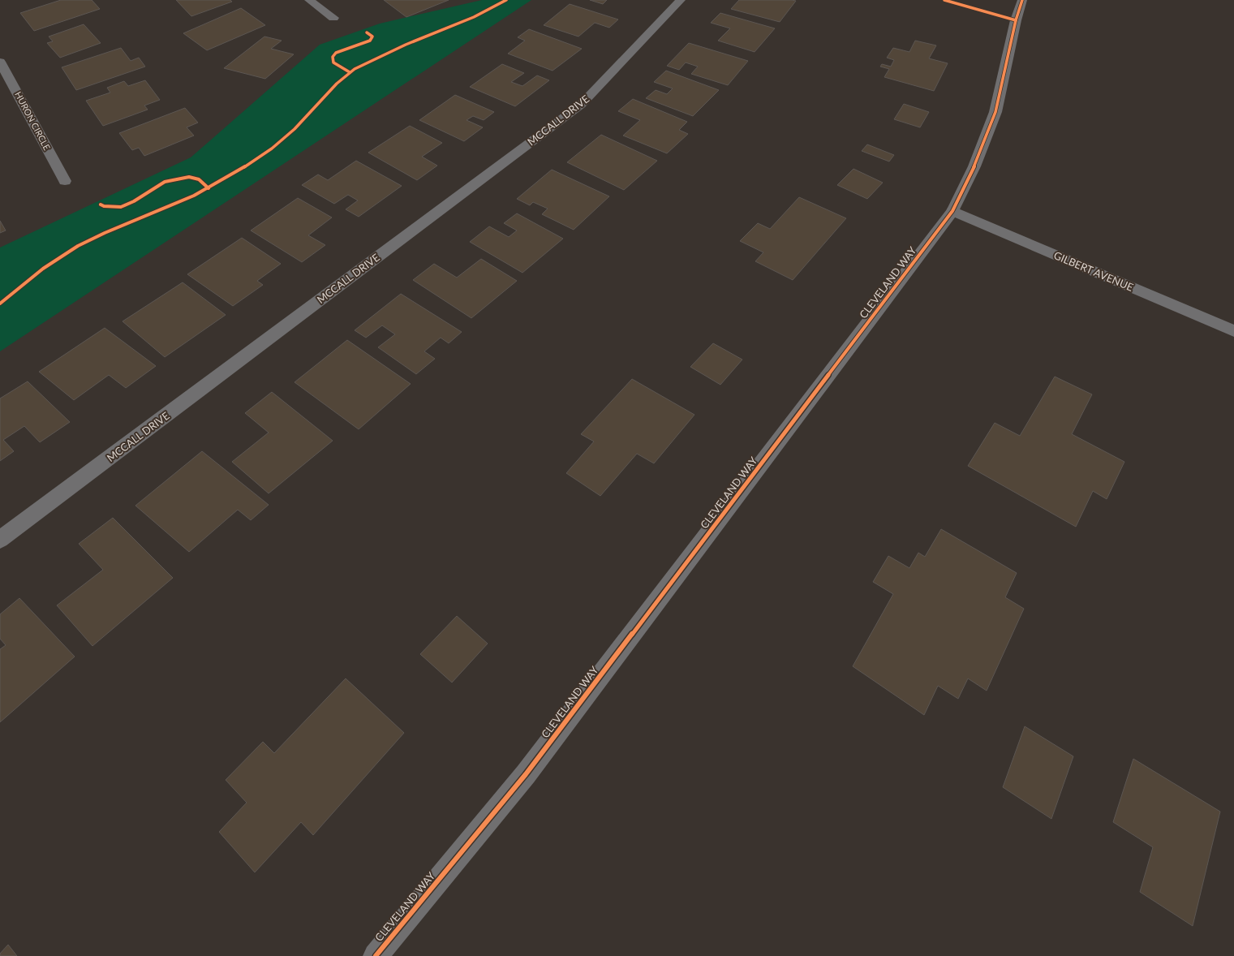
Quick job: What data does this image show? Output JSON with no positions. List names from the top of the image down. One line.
{"streets":{"street":["MCCALL DRIVE","HURON CIRCLE","GILBERT AVENUE","CLEVELAND WAY"]},"crossings":[["GILBERT AVENUE","CLEVELAND WAY"]]}
